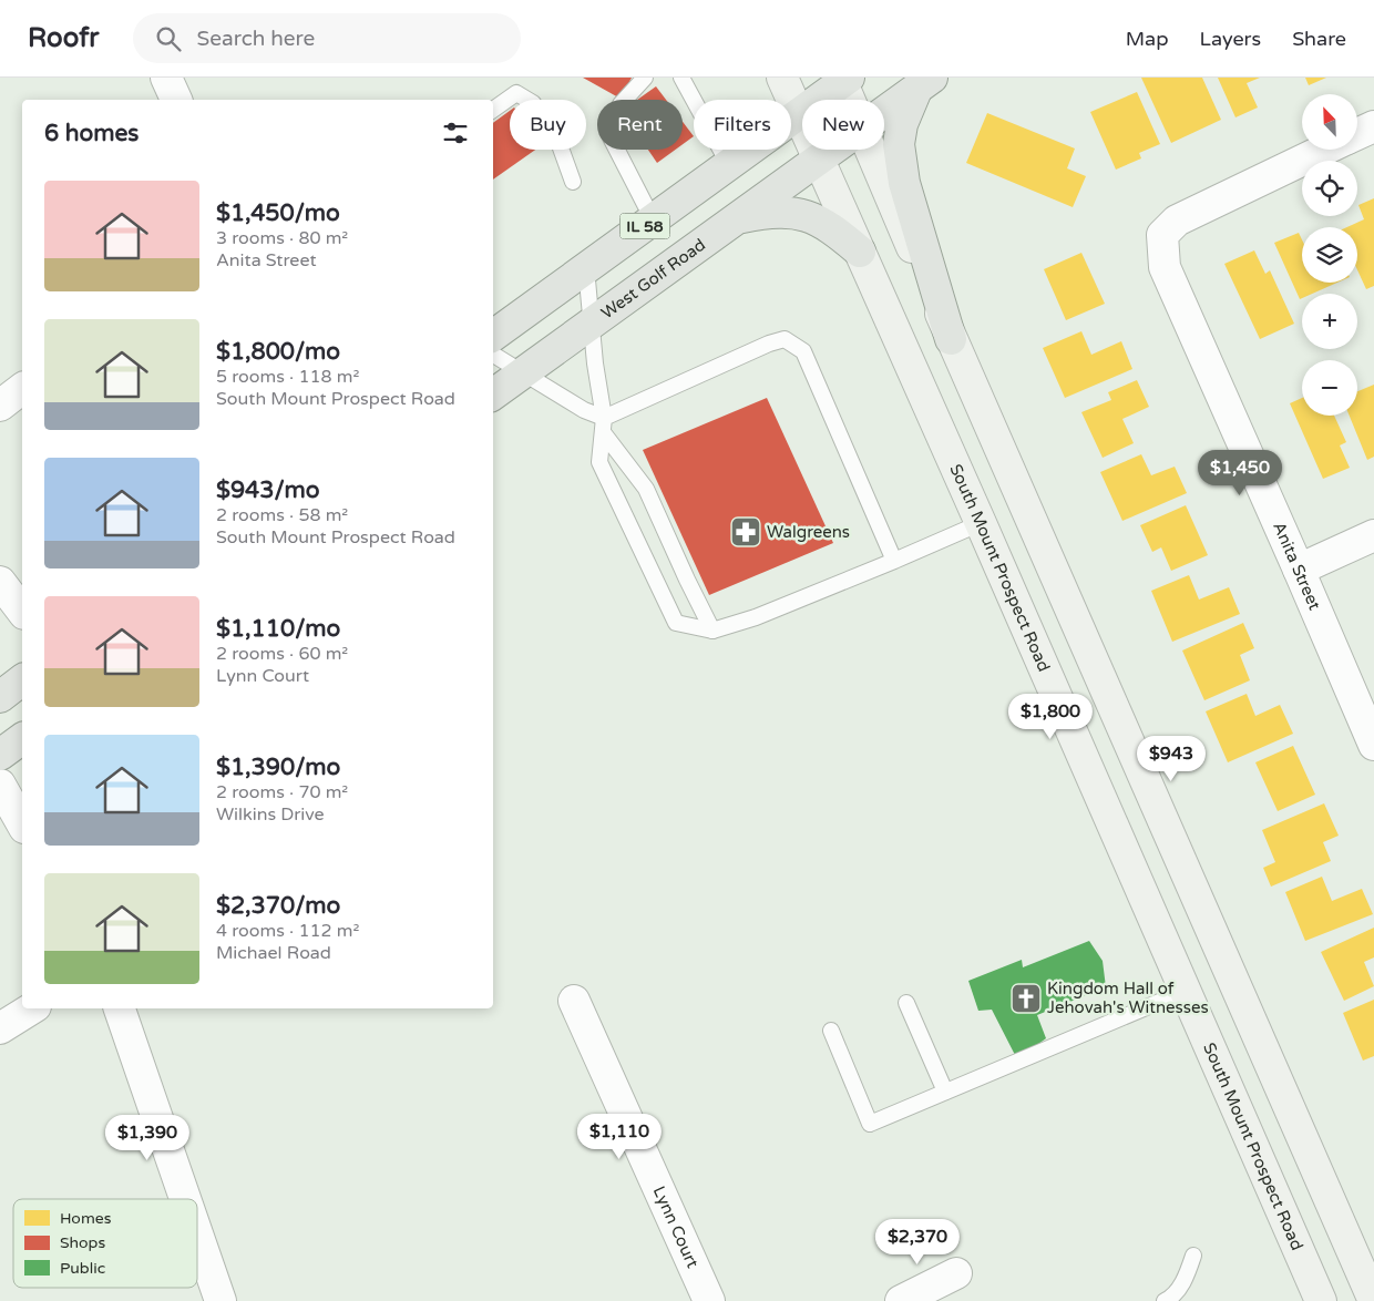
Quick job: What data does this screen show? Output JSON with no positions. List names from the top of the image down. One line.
{"streets":{"main road":["IL 58","West Golf Road","South Mount Prospect Road"],"street":["Anita Street","Lynn Court"]},"crossings":[["IL 58","West Golf Road"],["IL 58","South Mount Prospect Road"],["West Golf Road","South Mount Prospect Road"]],"places":{"pharmacy":["Walgreens"],"church":["Kingdom Hall of Jehovah's Witnesses"]},"legend":["Homes","Shops","Public"],"north":"top left","page":{"header":"Roofr","search":"Search here","nav":["Map","Layers","Share"],"map_buttons":["+","−"],"chip":["Buy","Rent","Filters","New"],"heading":"6 homes","list":[{"name":"$1,450/mo","note":"3 rooms · 80 m² · Anita Street"},{"name":"$1,800/mo","note":"5 rooms · 118 m² · South Mount Prospect Road"},{"name":"$943/mo","note":"2 rooms · 58 m² · South Mount Prospect Road"},{"name":"$1,110/mo","note":"2 rooms · 60 m² · Lynn Court"},{"name":"$1,390/mo","note":"2 rooms · 70 m² · Wilkins Drive"},{"name":"$2,370/mo","note":"4 rooms · 112 m² · Michael Road"}],"price":["$1,450","$1,800","$943","$1,110","$1,390","$2,370"]}}
